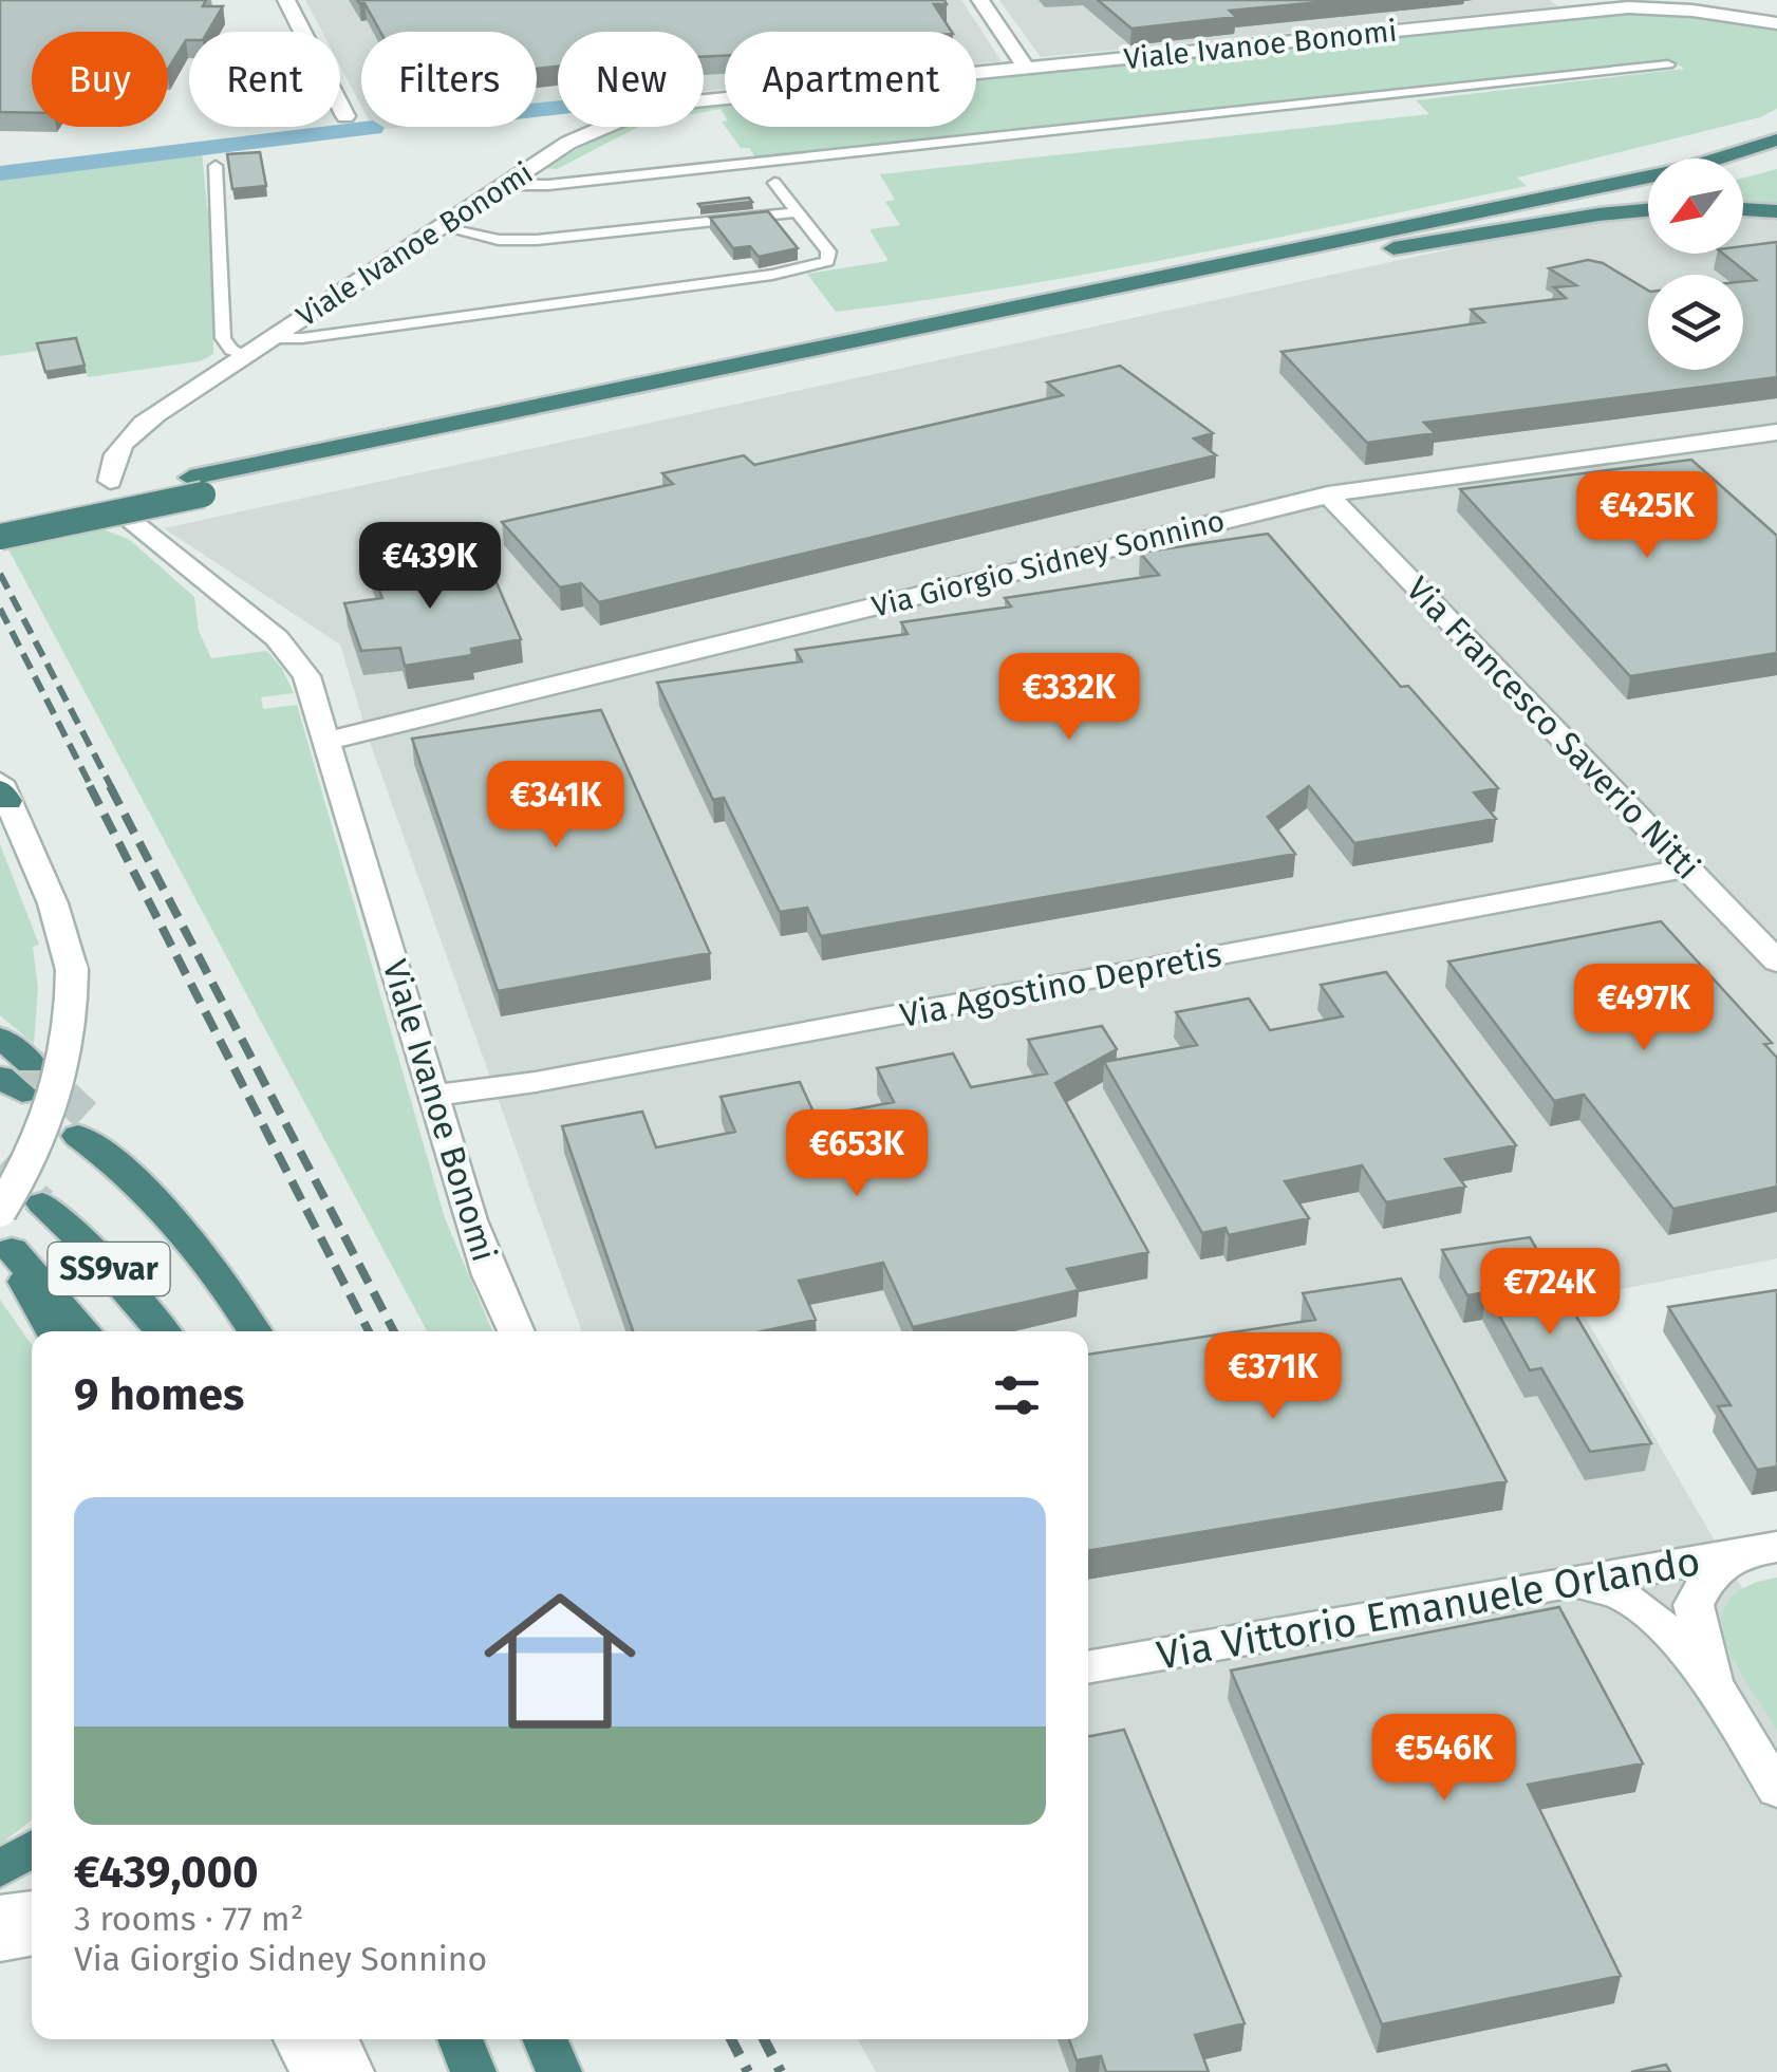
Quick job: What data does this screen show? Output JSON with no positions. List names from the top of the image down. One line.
{"streets":{"highway":["SS9var"],"street":["Viale Ivanoe Bonomi","Via Giorgio Sidney Sonnino","Via Francesco Saverio Nitti","Via Agostino Depretis","Via Vittorio Emanuele Orlando"]},"crossings":[["Viale Ivanoe Bonomi","Via Giorgio Sidney Sonnino"],["Viale Ivanoe Bonomi","Via Agostino Depretis"],["Via Giorgio Sidney Sonnino","Via Francesco Saverio Nitti"],["Via Francesco Saverio Nitti","Via Agostino Depretis"]],"north":"bottom left","page":{"chip":["Buy","Rent","Filters","New","Apartment"],"price":["€425K","€439K","€332K","€341K","€497K","€653K","€724K","€371K","€546K"],"heading":"9 homes","list":[{"name":"€439,000","note":"3 rooms · 77 m² · Via Giorgio Sidney Sonnino"}]}}
